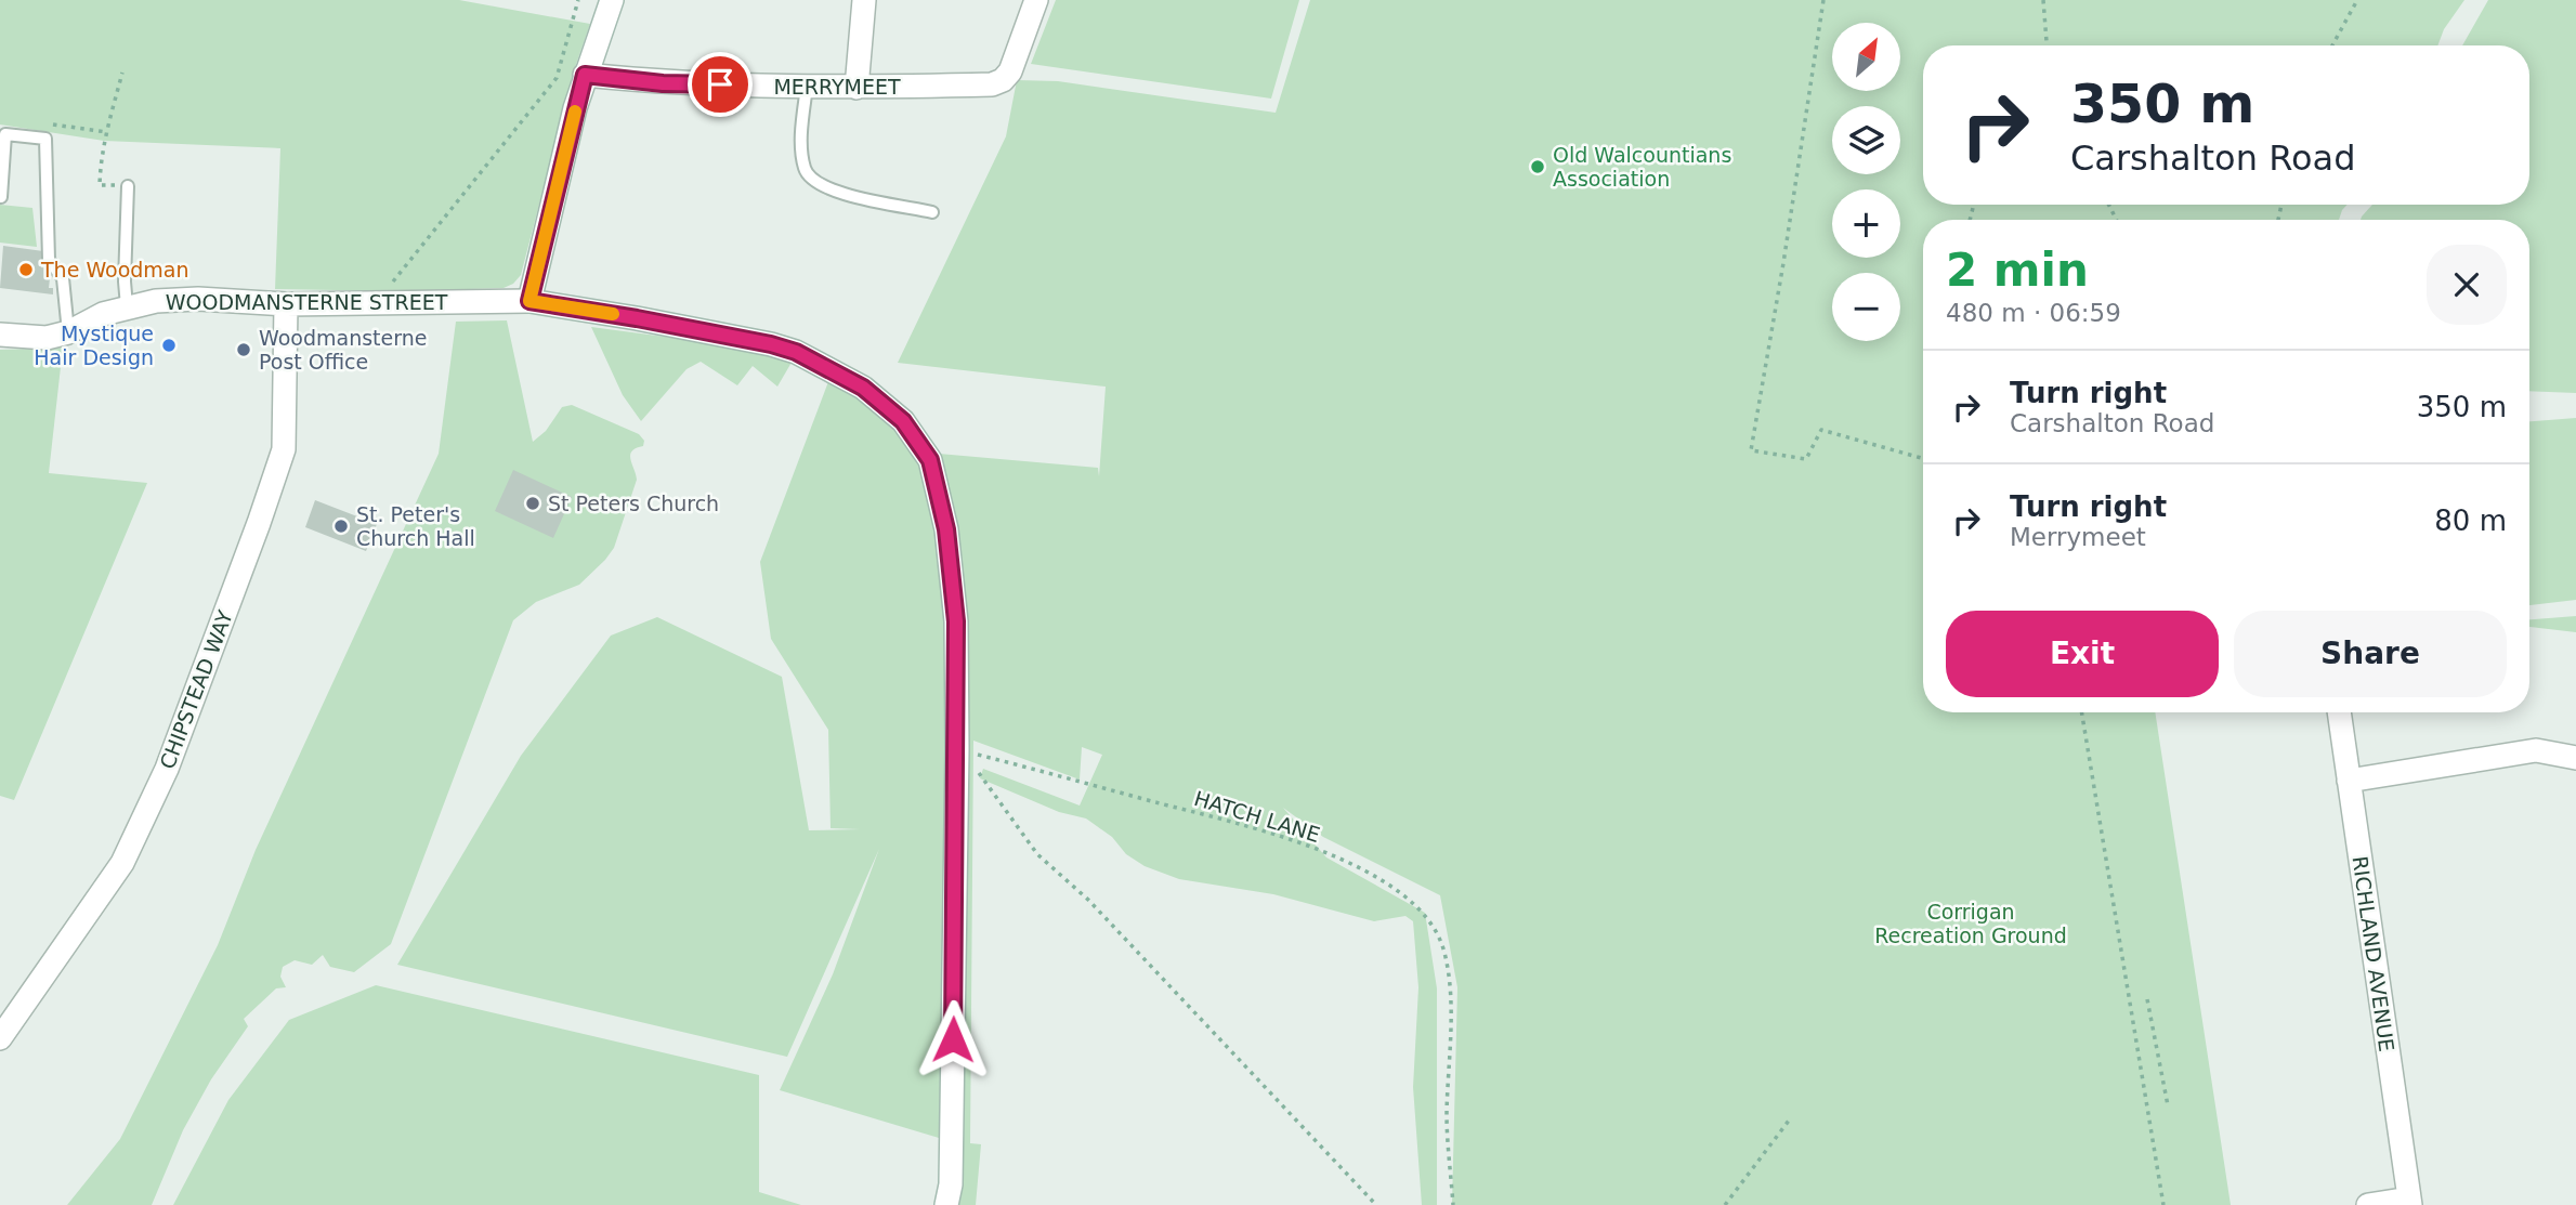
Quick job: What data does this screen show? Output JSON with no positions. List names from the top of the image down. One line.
{"streets":{"street":["MERRYMEET","WOODMANSTERNE STREET","CHIPSTEAD WAY","RICHLAND AVENUE"],"path":["HATCH LANE"]},"crossings":[["WOODMANSTERNE STREET","CHIPSTEAD WAY"]],"parks":["Corrigan Recreation Ground"],"places":["Old Walcountians Association","The Woodman","Mystique Hair Design","Woodmansterne Post Office","St Peters Church","St. Peter's Church Hall"],"north":"top right","page":{"map_buttons":["+","−"],"turn":["350 m","Carshalton Road"],"heading":["2 min","480 m · 06:59"],"list":[{"name":"Turn right","note":"Carshalton Road","value":"350 m"},{"name":"Turn right","note":"Merrymeet","value":"80 m"}],"buttons":["Exit","Share"]}}
